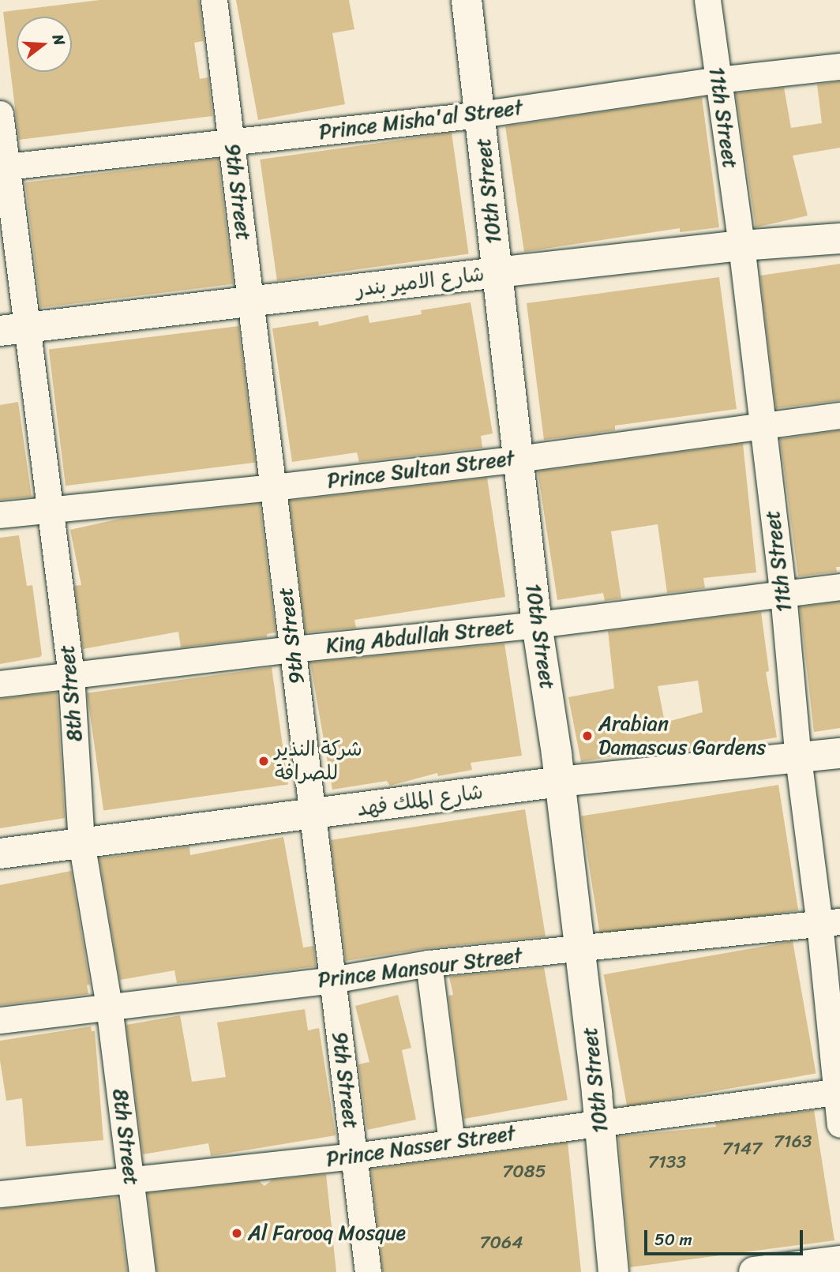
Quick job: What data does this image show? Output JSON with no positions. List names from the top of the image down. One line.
{"streets":{"street":["11th Street","Prince Misha'al Street","10th Street","9th Street","شارع الامير بندر","Prince Sultan Street","King Abdullah Street","8th Street","شارع الملك فهد","Prince Mansour Street","Prince Nasser Street"]},"crossings":[["11th Street","Prince Misha'al Street"],["11th Street","شارع الامير بندر"],["11th Street","Prince Sultan Street"],["11th Street","King Abdullah Street"],["11th Street","شارع الملك فهد"],["11th Street","Prince Mansour Street"],["11th Street","Prince Nasser Street"],["Prince Misha'al Street","10th Street"],["Prince Misha'al Street","9th Street"],["Prince Misha'al Street","8th Street"],["10th Street","شارع الامير بندر"],["10th Street","Prince Sultan Street"],["10th Street","King Abdullah Street"],["10th Street","شارع الملك فهد"],["10th Street","Prince Mansour Street"],["10th Street","Prince Nasser Street"],["9th Street","شارع الامير بندر"],["9th Street","Prince Sultan Street"],["9th Street","King Abdullah Street"],["9th Street","شارع الملك فهد"],["9th Street","Prince Mansour Street"],["9th Street","Prince Nasser Street"],["شارع الامير بندر","8th Street"],["Prince Sultan Street","8th Street"],["King Abdullah Street","8th Street"],["8th Street","شارع الملك فهد"],["8th Street","Prince Mansour Street"],["8th Street","Prince Nasser Street"]],"places":["Arabian Damascus Gardens","شركة النذير للصرافة","Al Farooq Mosque"],"house_numbers":["7163","7147","7133","7085","7064"],"scale_bar":"50 m","north":"right"}
